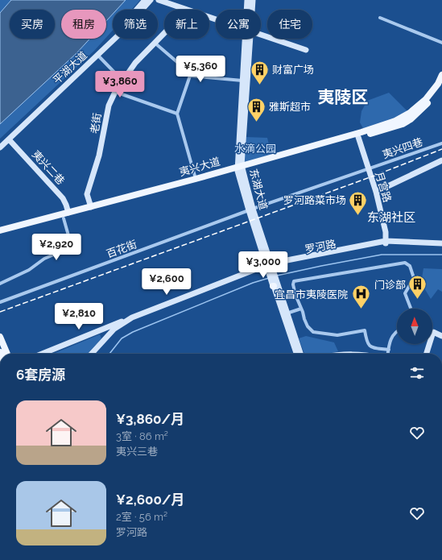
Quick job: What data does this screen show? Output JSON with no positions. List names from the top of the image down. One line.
{"streets":{"main road":["平湖大道","老街","夷兴大道","夷兴二巷","月宫路","东湖大道","罗河路"],"street":["夷兴四巷","百花街"]},"crossings":[["平湖大道","夷兴二巷"],["老街","夷兴大道"],["夷兴四巷","月宫路"],["夷兴四巷","百花街"],["夷兴大道","夷兴二巷"],["夷兴大道","月宫路"],["夷兴大道","东湖大道"],["月宫路","罗河路"],["月宫路","百花街"],["东湖大道","罗河路"],["东湖大道","百花街"]],"districts":["夷陵区","东湖社区"],"parks":["水滴公园"],"places":{"building":["财富广场","雅斯超市","罗河路菜市场","门诊部"],"hospital":["宜昌市夷陵医院"]},"north":"top","page":{"chip":["买房","租房","筛选","新上","公寓","住宅"],"price":["¥5,360","¥3,860","¥2,920","¥3,000","¥2,600","¥2,810"],"heading":"6套房源","list":[{"name":"¥3,860/月","note":"3室 · 86 m² · 夷兴三巷"},{"name":"¥2,600/月","note":"2室 · 56 m² · 罗河路"}]}}
